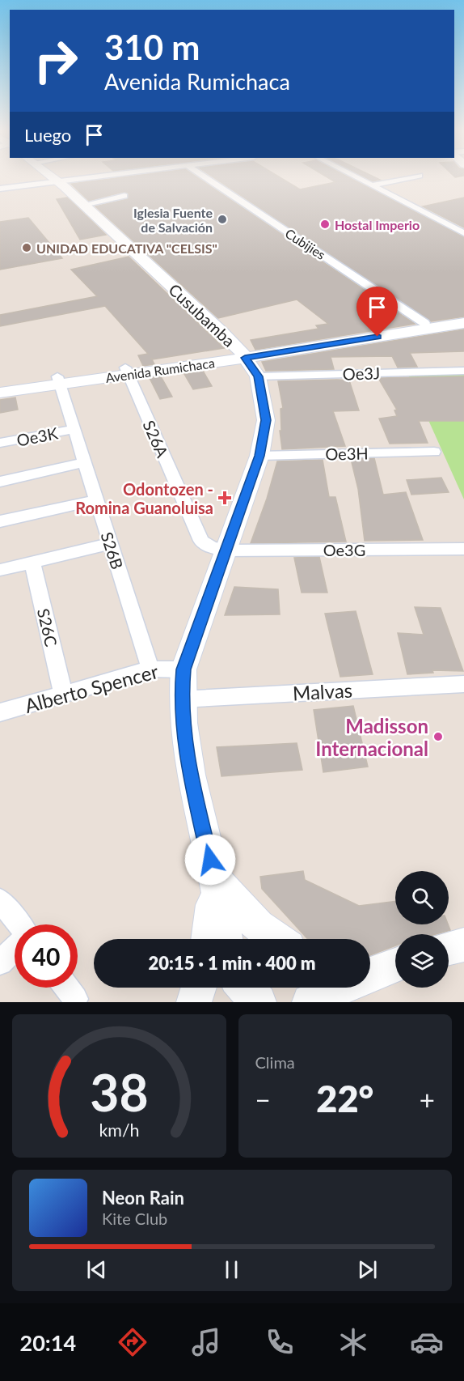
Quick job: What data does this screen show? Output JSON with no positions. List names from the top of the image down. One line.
{"streets":{"street":["Cubijies","Cusubamba","Avenida Rumichaca","Oe3J","Oe3K","S26A","Oe3H","Oe3G","S26B","S26C","Alberto Spencer","Malvas"]},"crossings":[["Cubijies","Avenida Rumichaca"],["Cusubamba","Avenida Rumichaca"],["Cusubamba","Oe3J"],["Cusubamba","S26A"],["Cusubamba","Oe3H"],["Cusubamba","Oe3G"],["Cusubamba","Alberto Spencer"],["Cusubamba","Malvas"],["Avenida Rumichaca","S26A"],["Avenida Rumichaca","S26B"],["Oe3K","S26B"],["S26A","Oe3G"],["S26B","Alberto Spencer"],["S26C","Alberto Spencer"]],"places":{"other":["Iglesia Fuente de Salvación","Hostal Imperio","UNIDAD EDUCATIVA \"CELSIS\"","Madisson Internacional"],"health":["Odontozen - Romina Guanoluisa"]},"page":{"turn":["310 m","Avenida Rumichaca"],"then":"Luego","limit":"40","trip":"20:15 · 1 min · 400 m","tile":"Clima","heat":["−","22°","+"],"song":["Neon Rain","Kite Club"],"tabs":"20:14","gauge":["38","km/h"]}}
